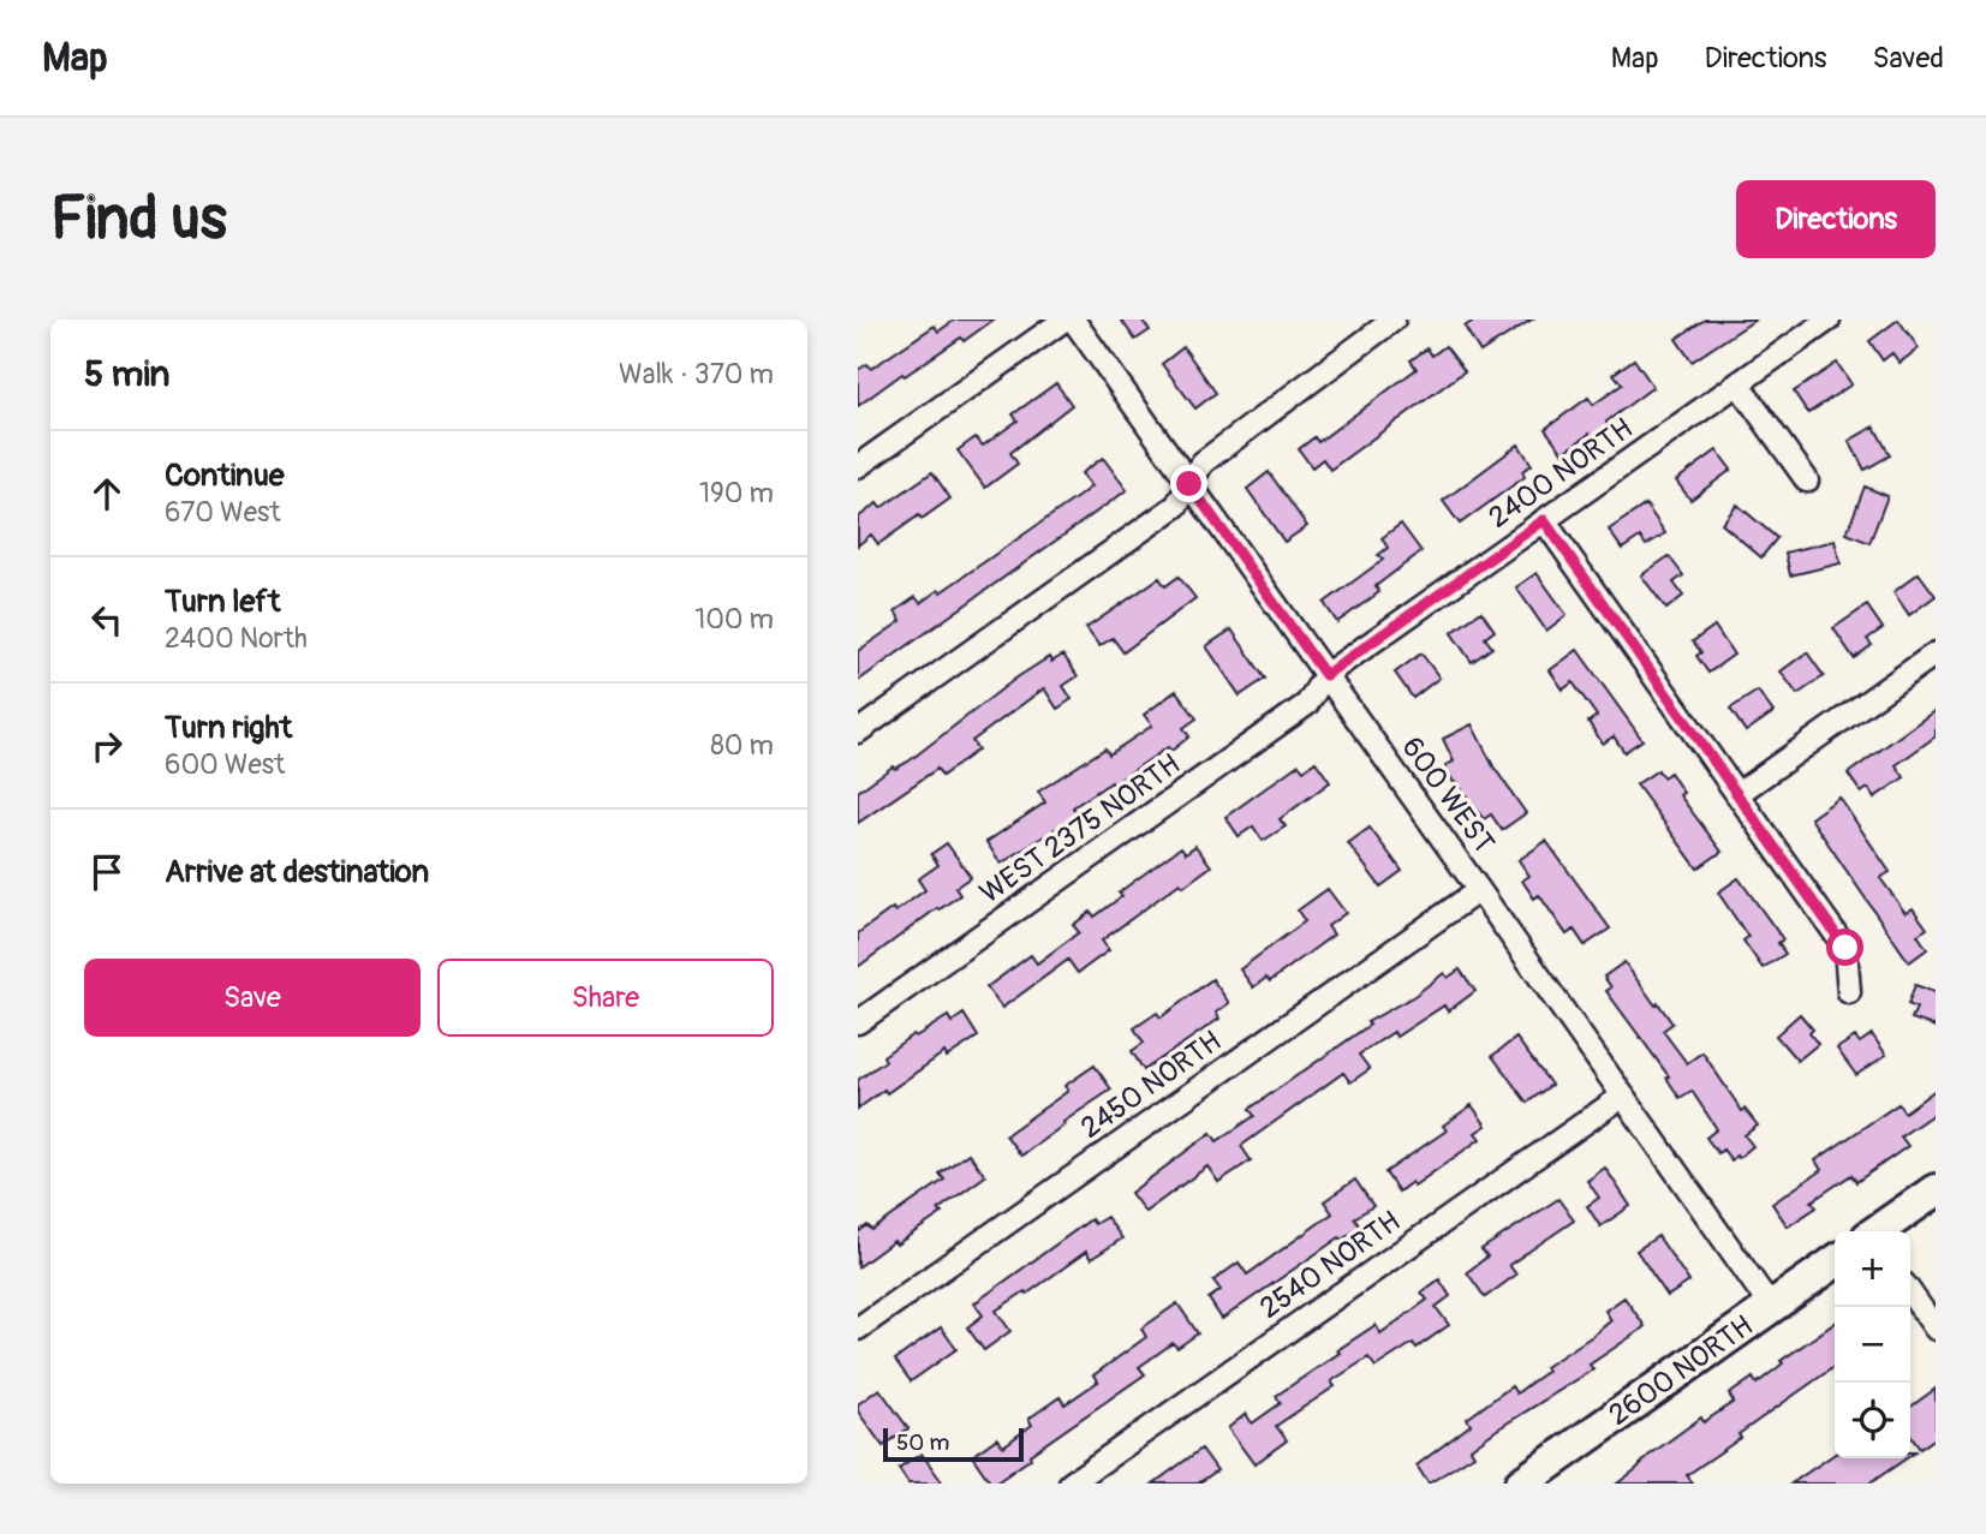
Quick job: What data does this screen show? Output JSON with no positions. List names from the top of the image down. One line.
{"streets":{"street":["2400 NORTH","600 WEST","WEST 2375 NORTH","2450 NORTH","2540 NORTH","2600 NORTH"]},"crossings":[["2400 NORTH","600 WEST"],["2400 NORTH","WEST 2375 NORTH"],["600 WEST","WEST 2375 NORTH"],["600 WEST","2450 NORTH"],["600 WEST","2540 NORTH"],["600 WEST","2600 NORTH"]],"scale_bar":"50 m","page":{"header":"Map","nav":["Map","Directions","Saved"],"buttons":["Directions",["Save","Share"]],"title":"Find us","heading":["5 min","Walk · 370 m"],"list":[["Continue","670 West","190 m"],["Turn left","2400 North","100 m"],["Turn right","600 West","80 m"],"Arrive at destination"],"map_buttons":["+","−"],"scale":"50 m"}}
